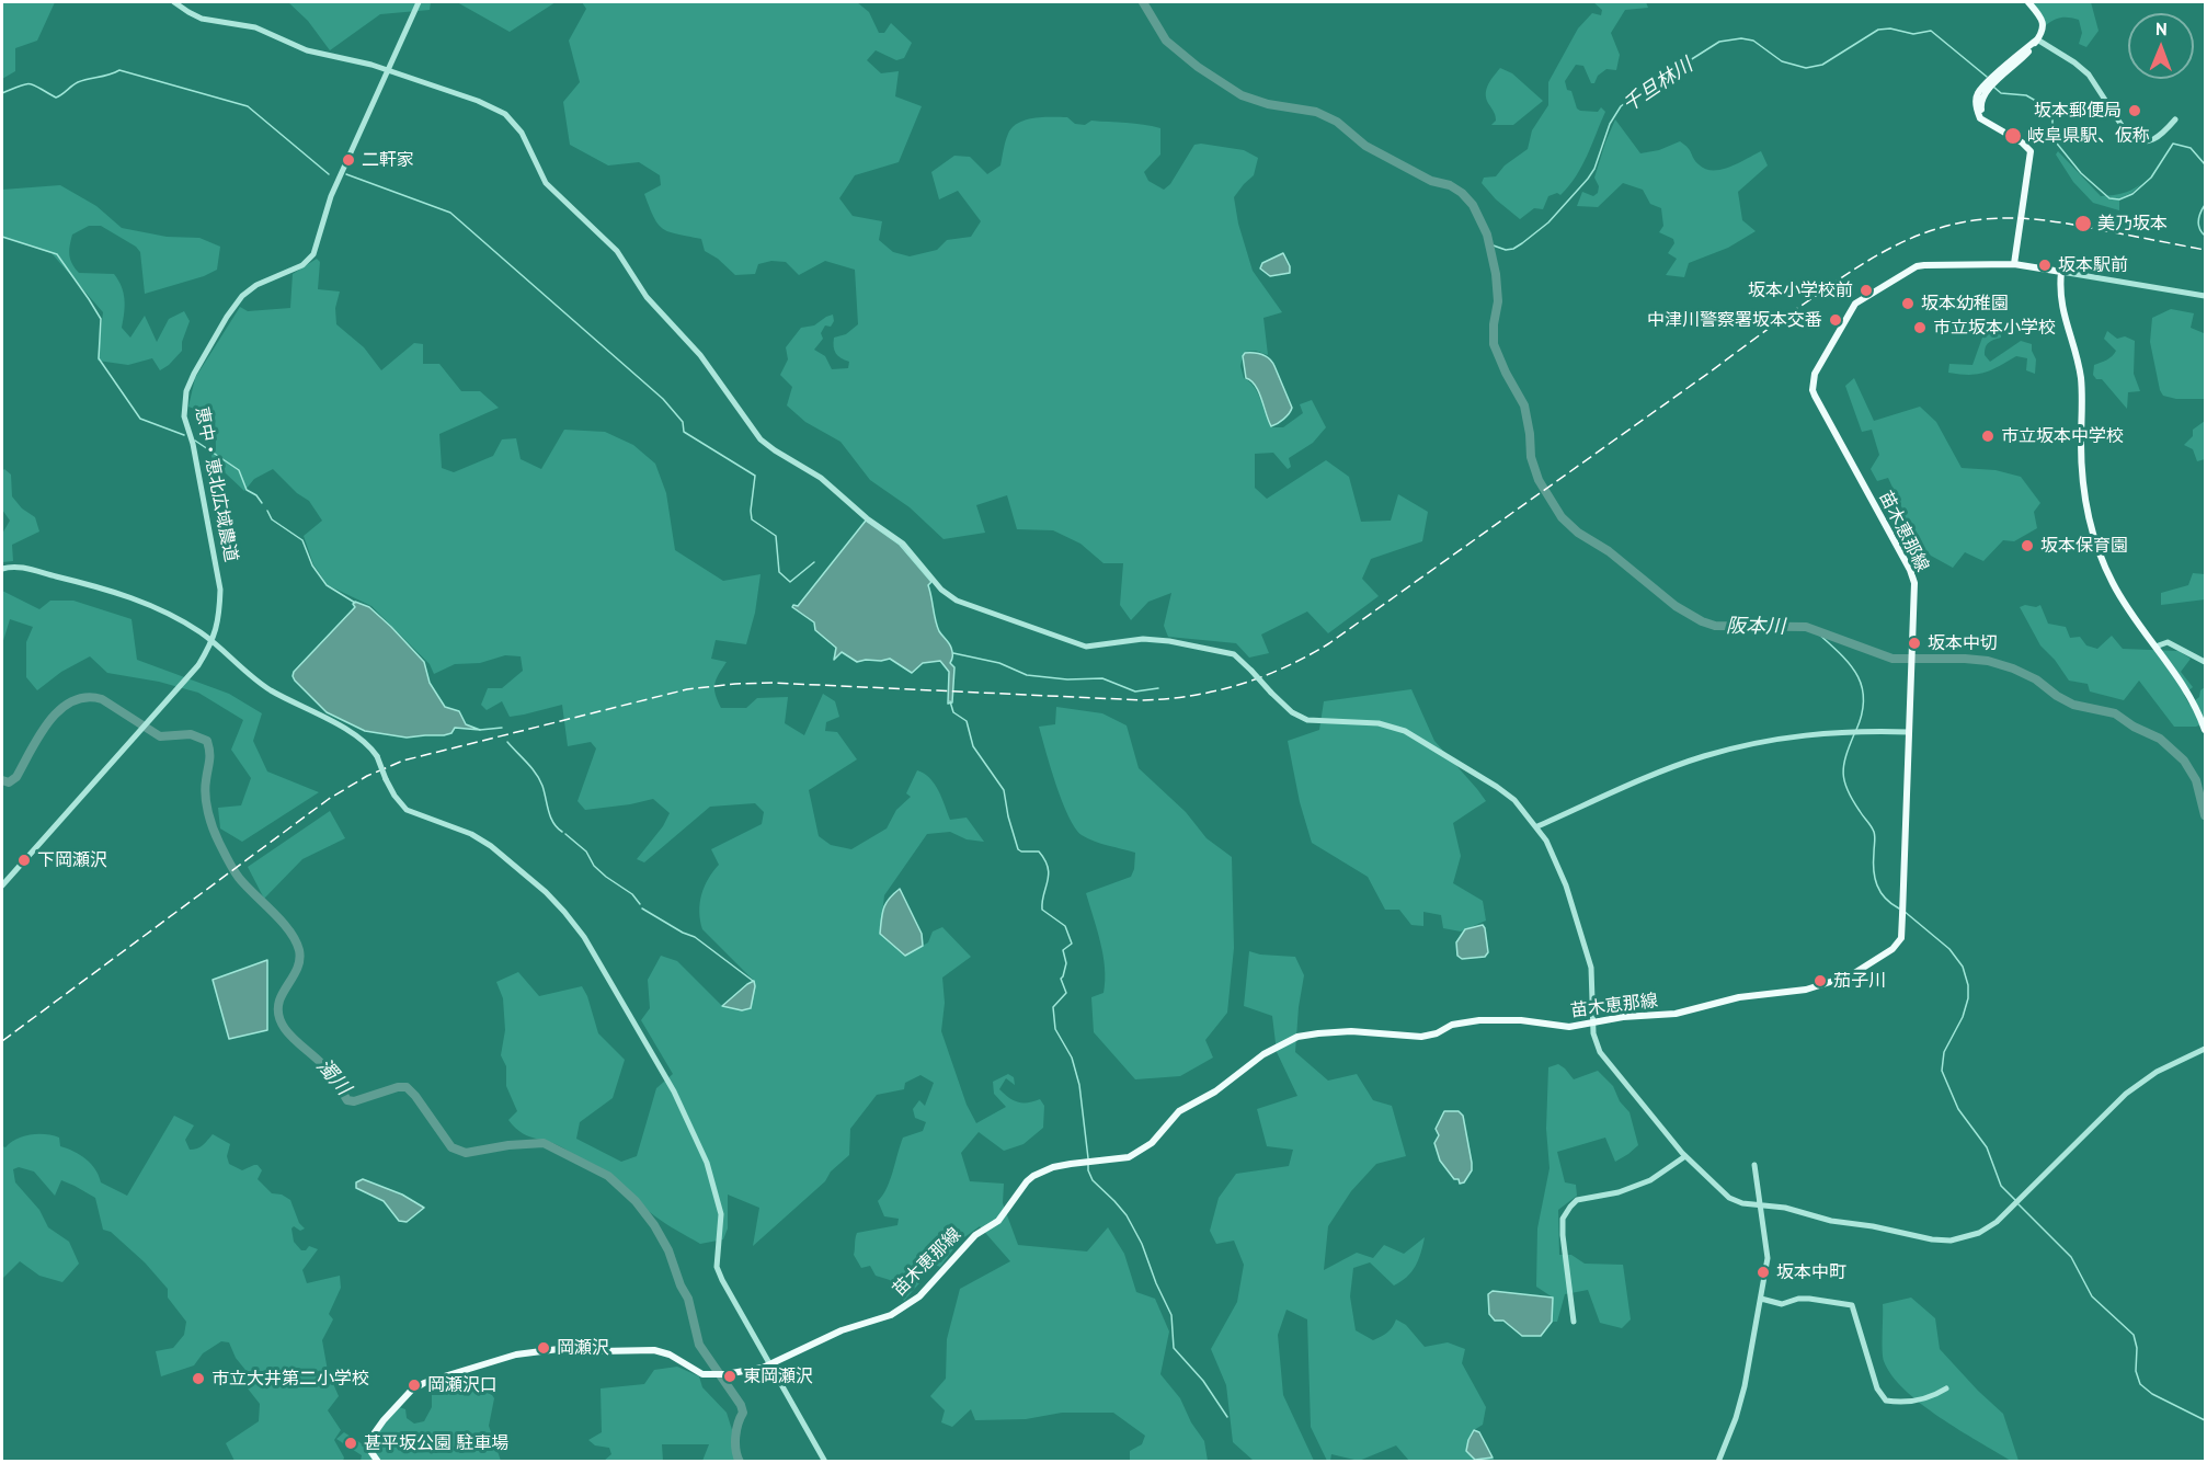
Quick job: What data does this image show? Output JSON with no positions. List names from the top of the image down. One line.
{"streets":{"main road":["苗木恵那線"],"street":["恵中・恵北広域農道"]},"water":["千旦林川","阪本川","濁川"],"places":["坂本郵便局","岐阜県駅、仮称","二軒家","美乃坂本","坂本駅前","坂本小学校前","坂本幼稚園","中津川警察署坂本交番","市立坂本小学校","市立坂本中学校","坂本保育園","坂本中切","下岡瀬沢","茄子川","坂本中町","岡瀬沢","東岡瀬沢","市立大井第二小学校","岡瀬沢口","甚平坂公園 駐車場"],"north":"top"}
